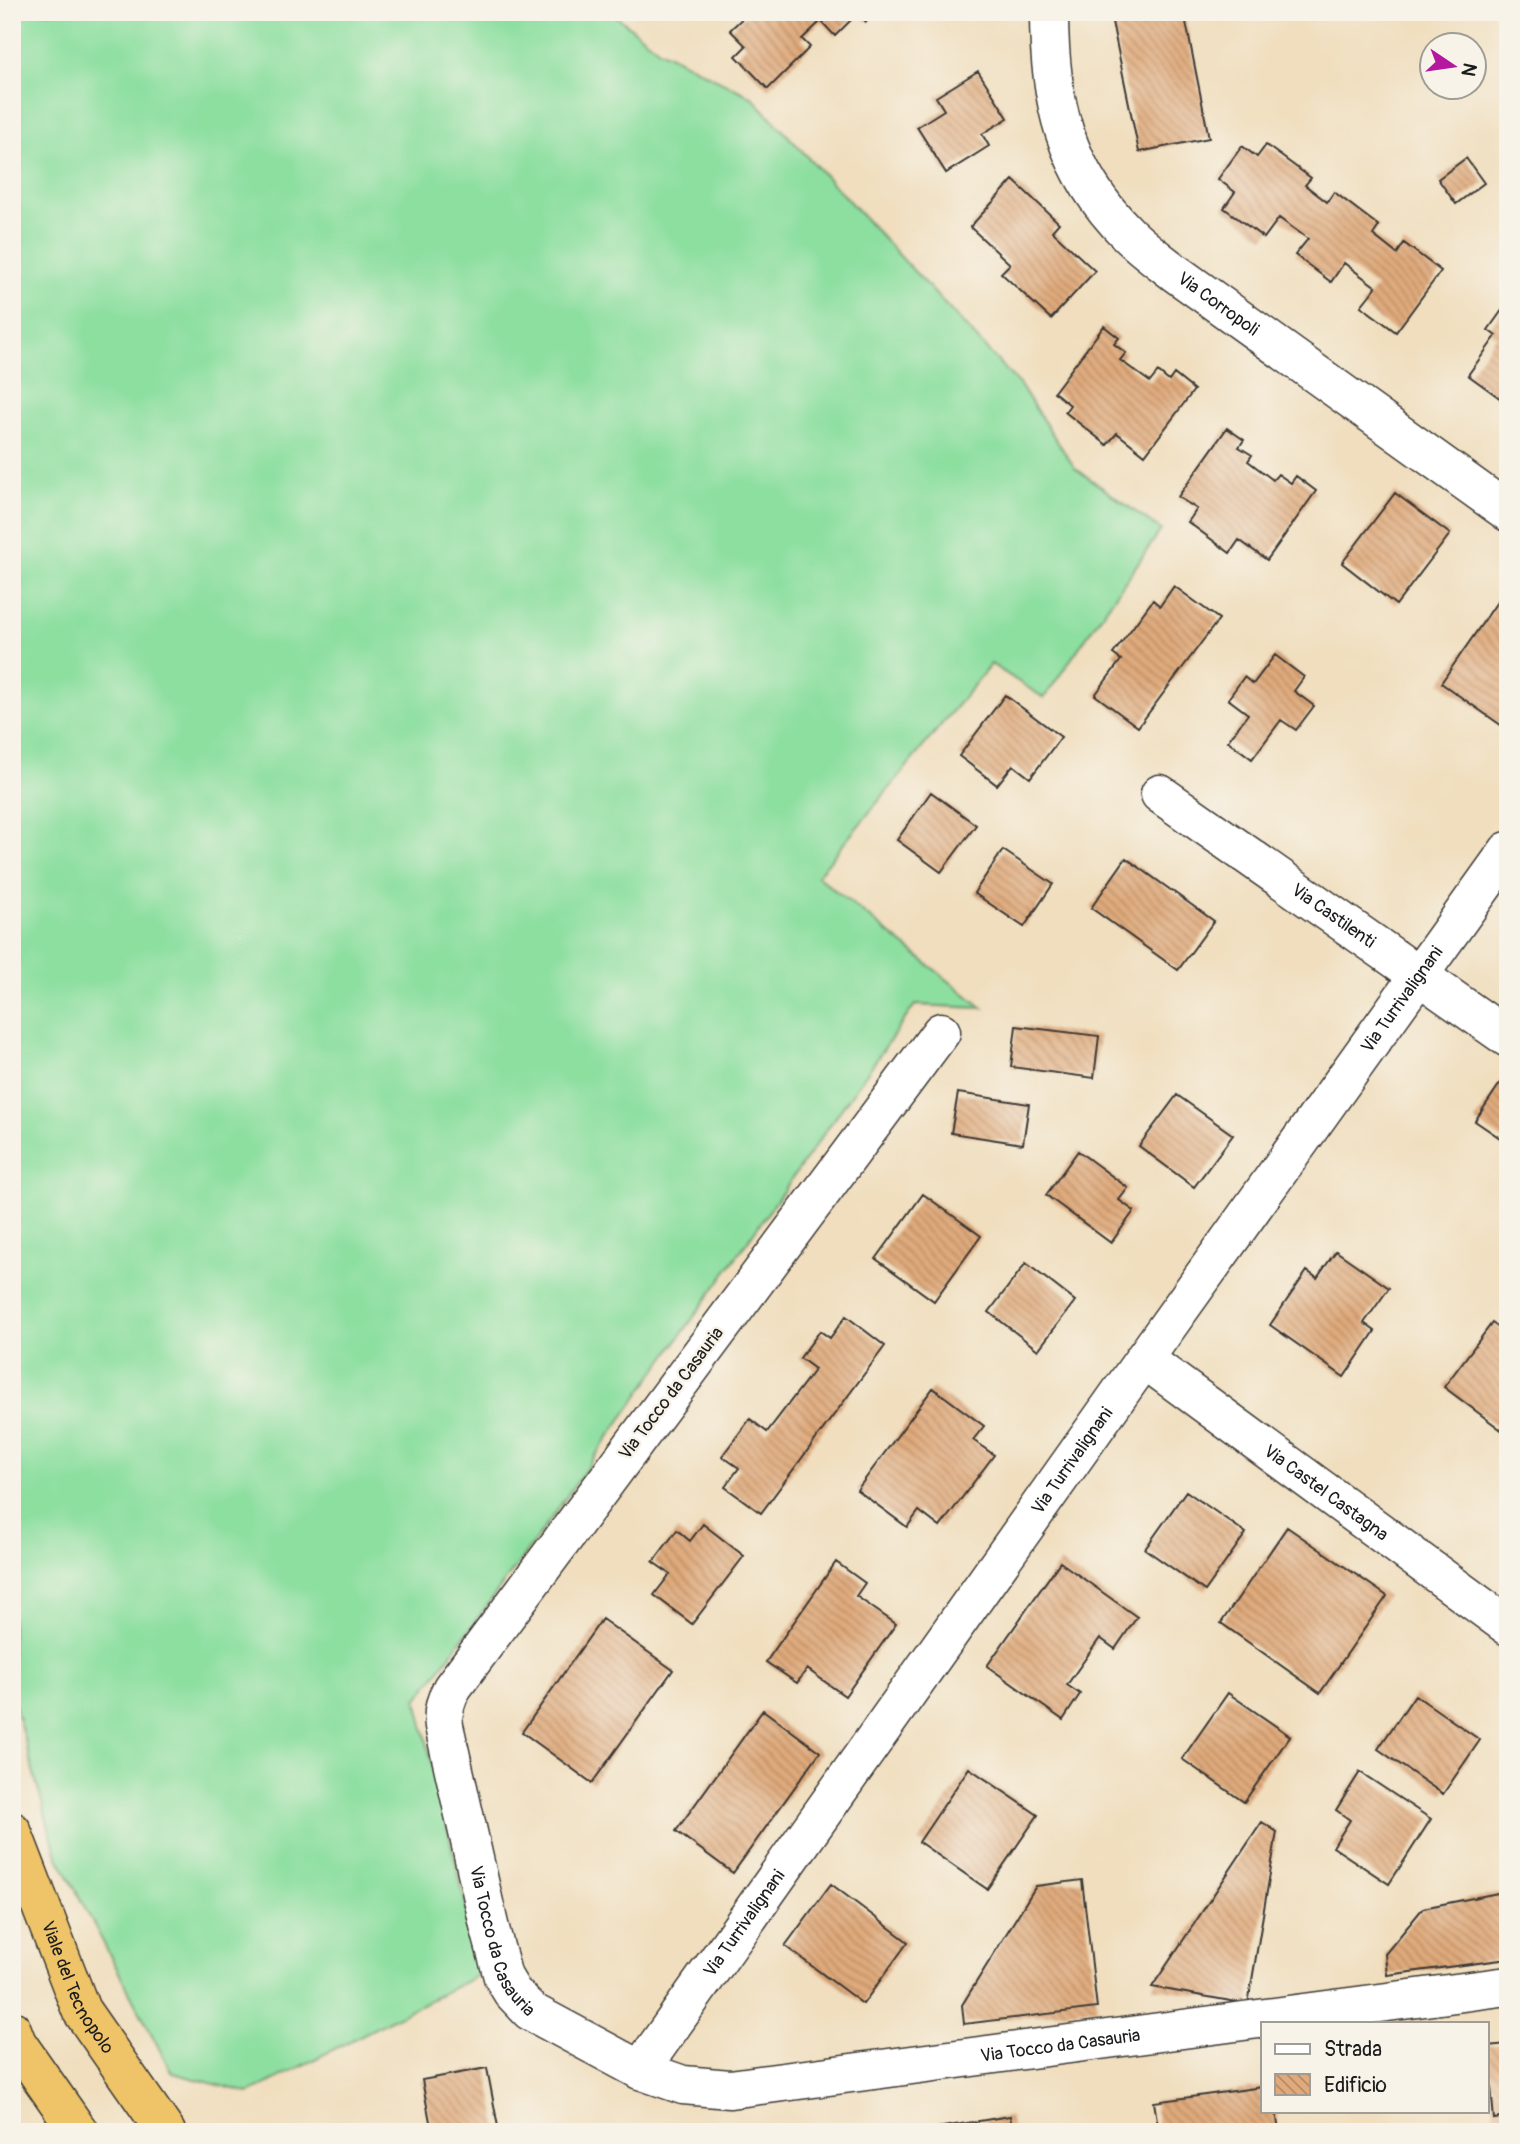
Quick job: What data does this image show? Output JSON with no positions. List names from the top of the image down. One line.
{"streets":{"highway":["Viale del Tecnopolo"],"street":["Via Corropoli","Via Castilenti","Via Turrivalignani","Via Tocco da Casauria","Via Castel Castagna"]},"crossings":[["Via Castilenti","Via Turrivalignani"],["Via Turrivalignani","Via Tocco da Casauria"],["Via Turrivalignani","Via Castel Castagna"]],"legend":["Strada","Edificio"],"north":"right"}
